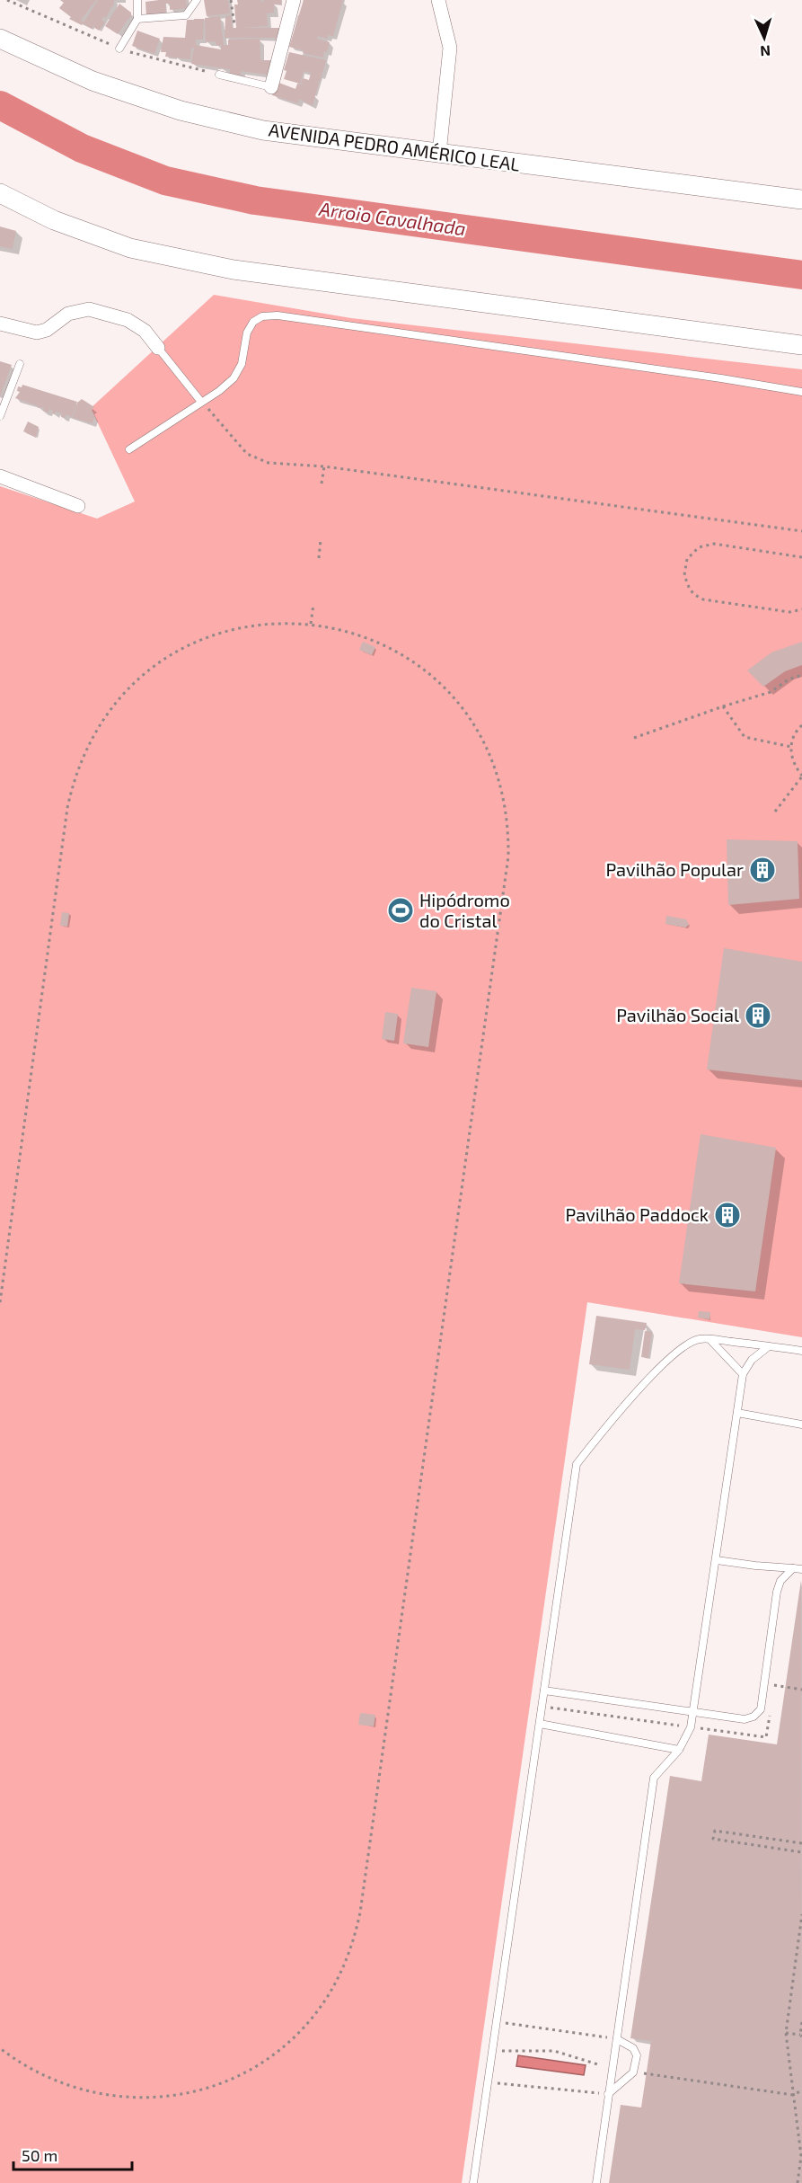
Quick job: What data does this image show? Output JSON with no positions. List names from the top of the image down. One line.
{"streets":{"main road":["AVENIDA PEDRO AMÉRICO LEAL"]},"water":["Arroio Cavalhada"],"places":{"building":["Pavilhão Popular","Pavilhão Social","Pavilhão Paddock"],"sports":["Hipódromo do Cristal"]},"scale_bar":"50 m","north":"bottom"}
